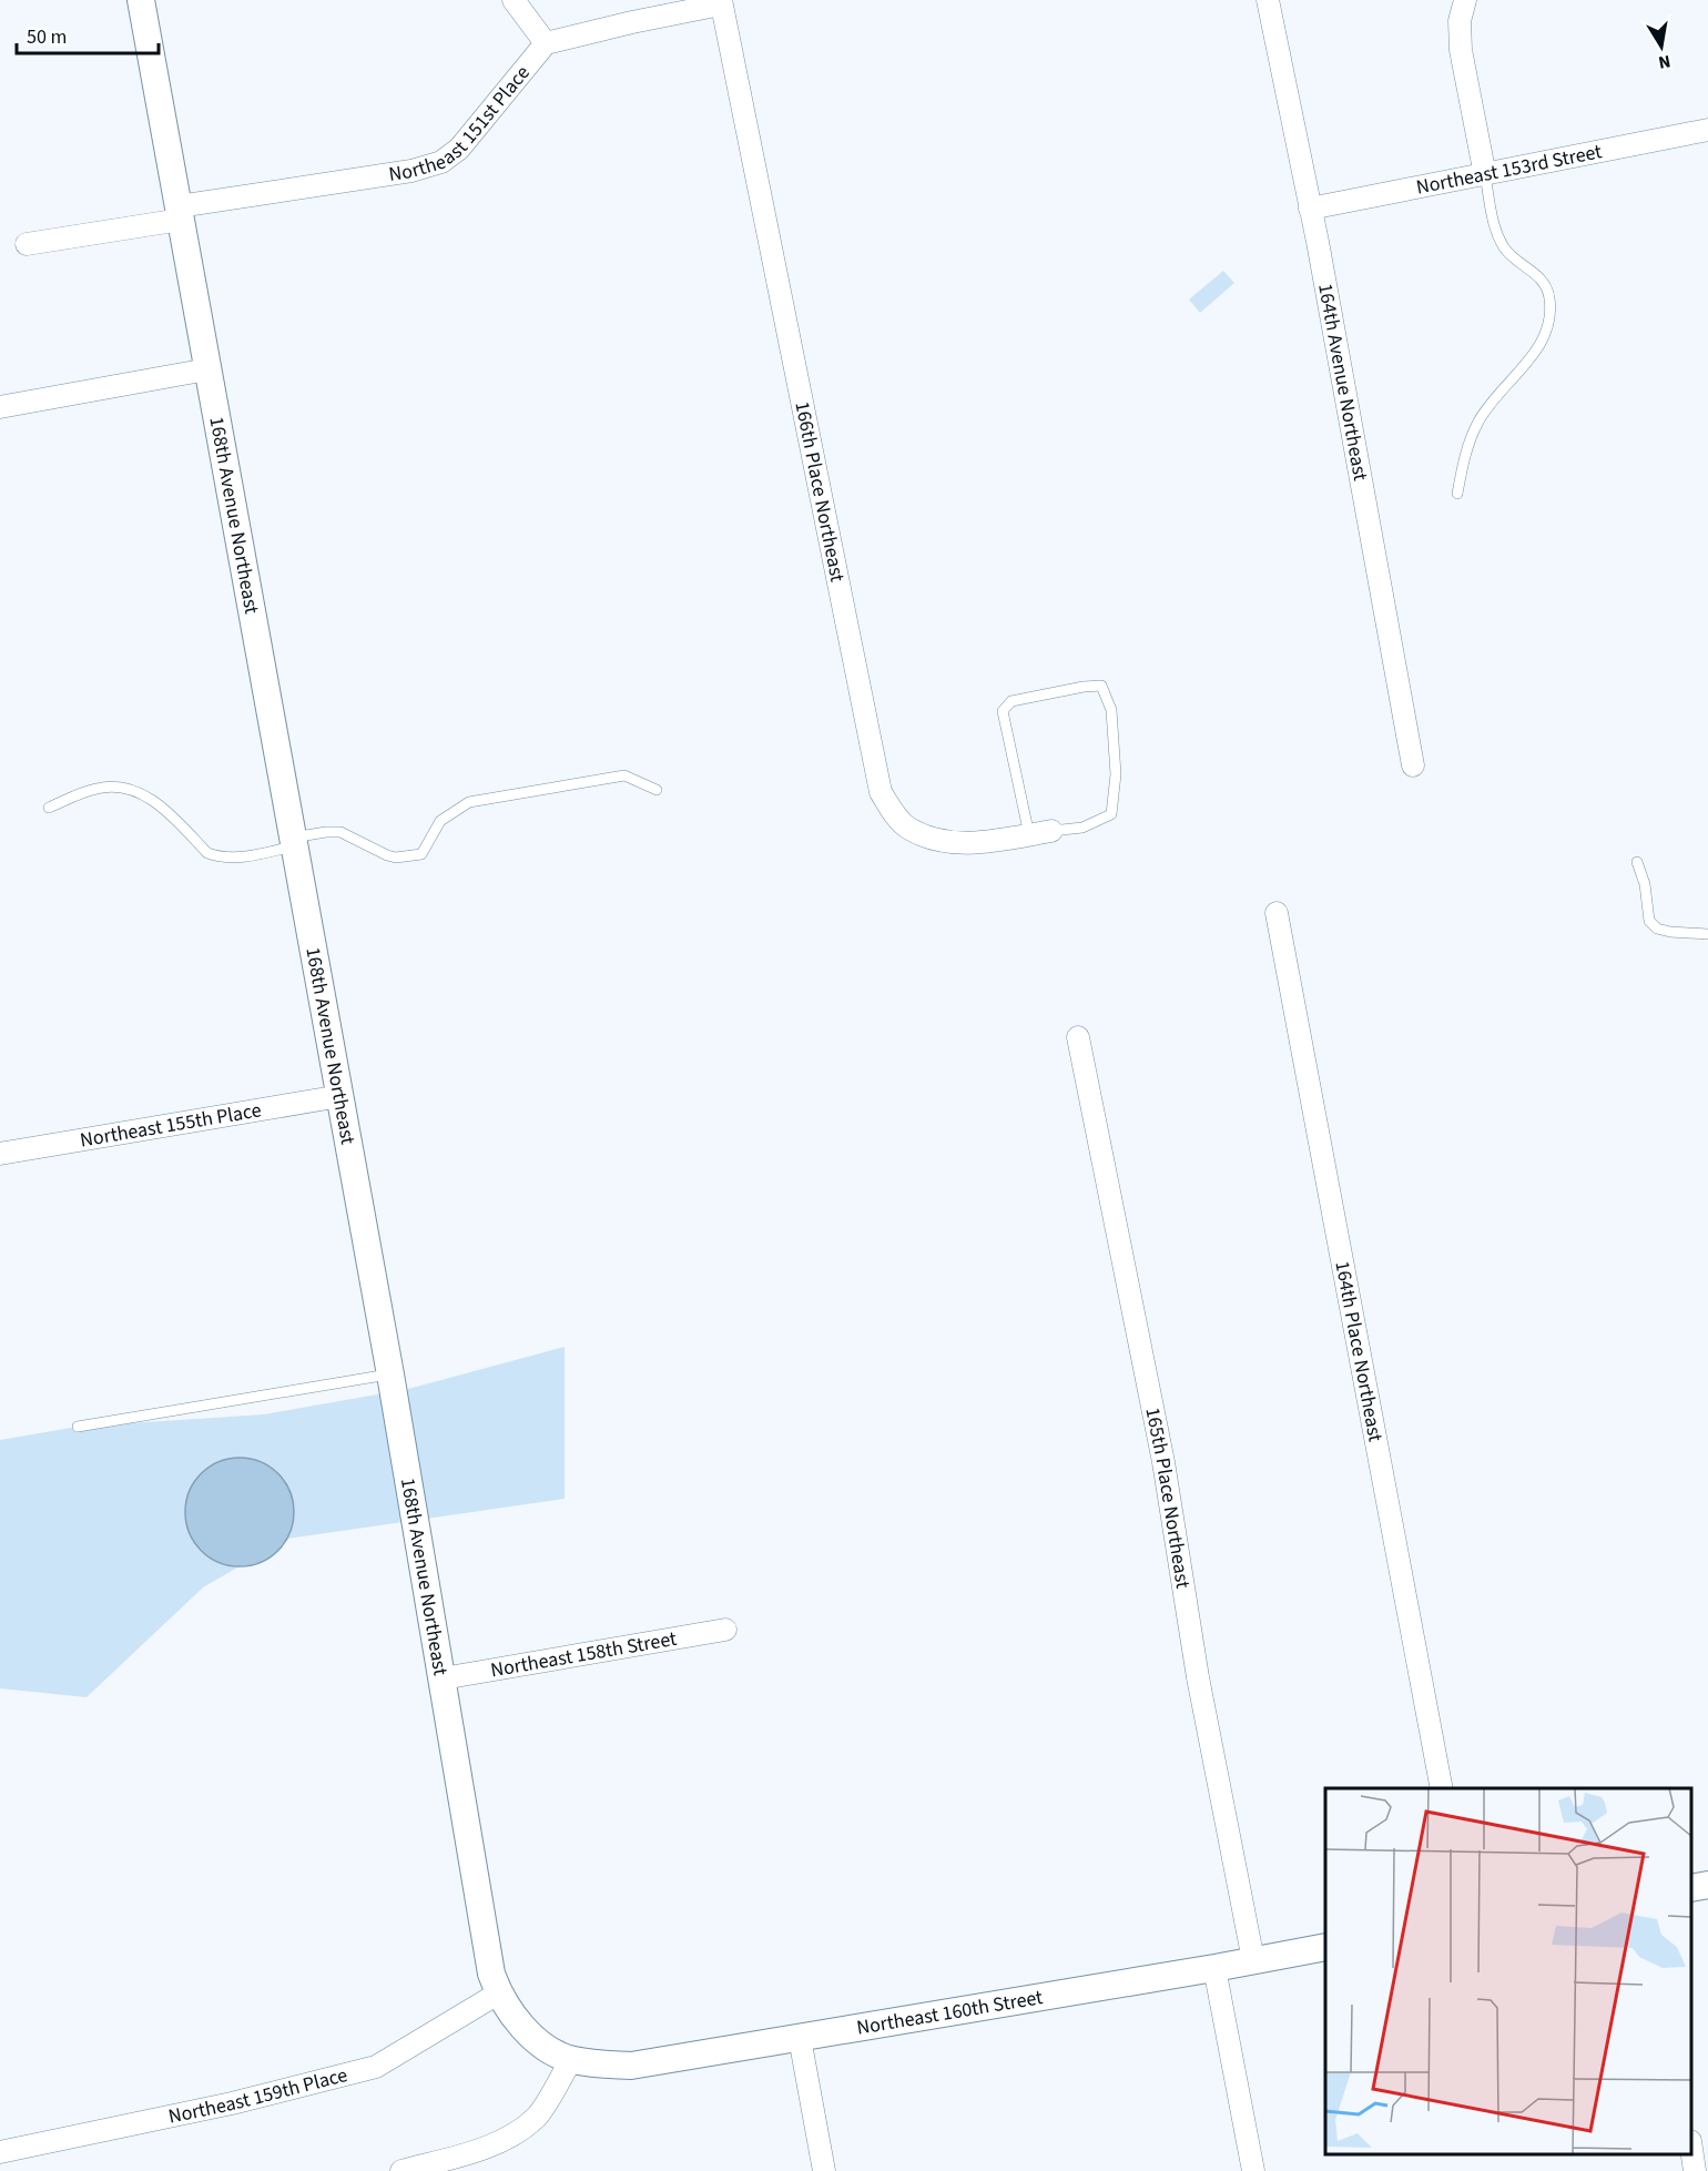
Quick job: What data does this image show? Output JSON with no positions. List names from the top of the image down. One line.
{"streets":{"street":["Northeast 151st Place","Northeast 153rd Street","164th Avenue Northeast","166th Place Northeast","168th Avenue Northeast","Northeast 155th Place","164th Place Northeast","165th Place Northeast","Northeast 158th Street","Northeast 160th Street","Northeast 159th Place"]},"crossings":[["Northeast 151st Place","166th Place Northeast"],["Northeast 151st Place","168th Avenue Northeast"],["Northeast 153rd Street","164th Avenue Northeast"],["168th Avenue Northeast","Northeast 155th Place"],["168th Avenue Northeast","Northeast 158th Street"],["168th Avenue Northeast","Northeast 160th Street"],["168th Avenue Northeast","Northeast 159th Place"],["165th Place Northeast","Northeast 160th Street"]],"scale_bar":"50 m","north":"bottom"}
